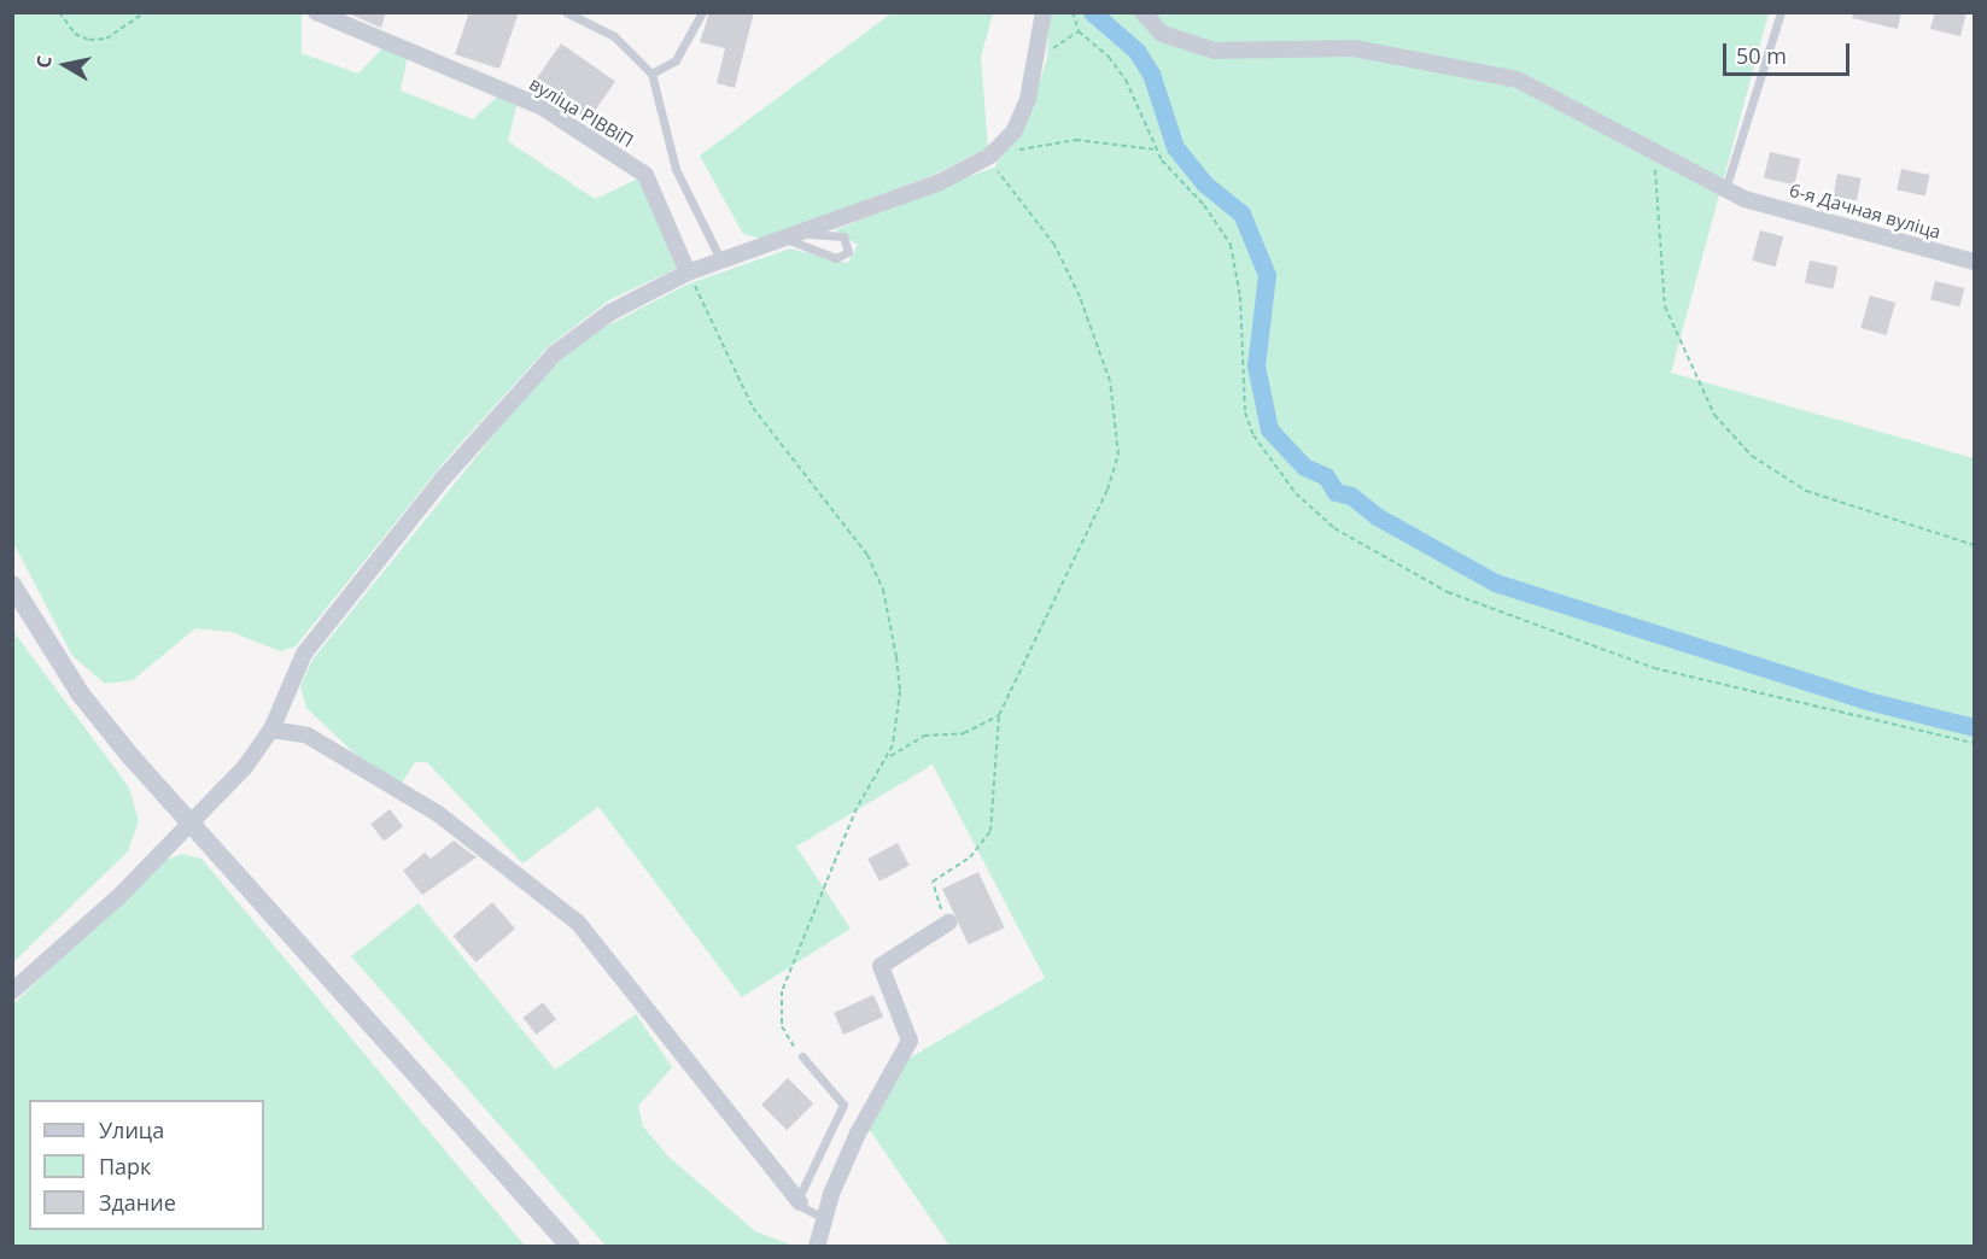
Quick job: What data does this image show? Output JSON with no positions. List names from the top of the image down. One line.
{"streets":{"street":["вуліца РІВВіП","6-я Дачная вуліца"]},"legend":["Улица","Парк","Здание"],"scale_bar":"50 m","north":"left"}
